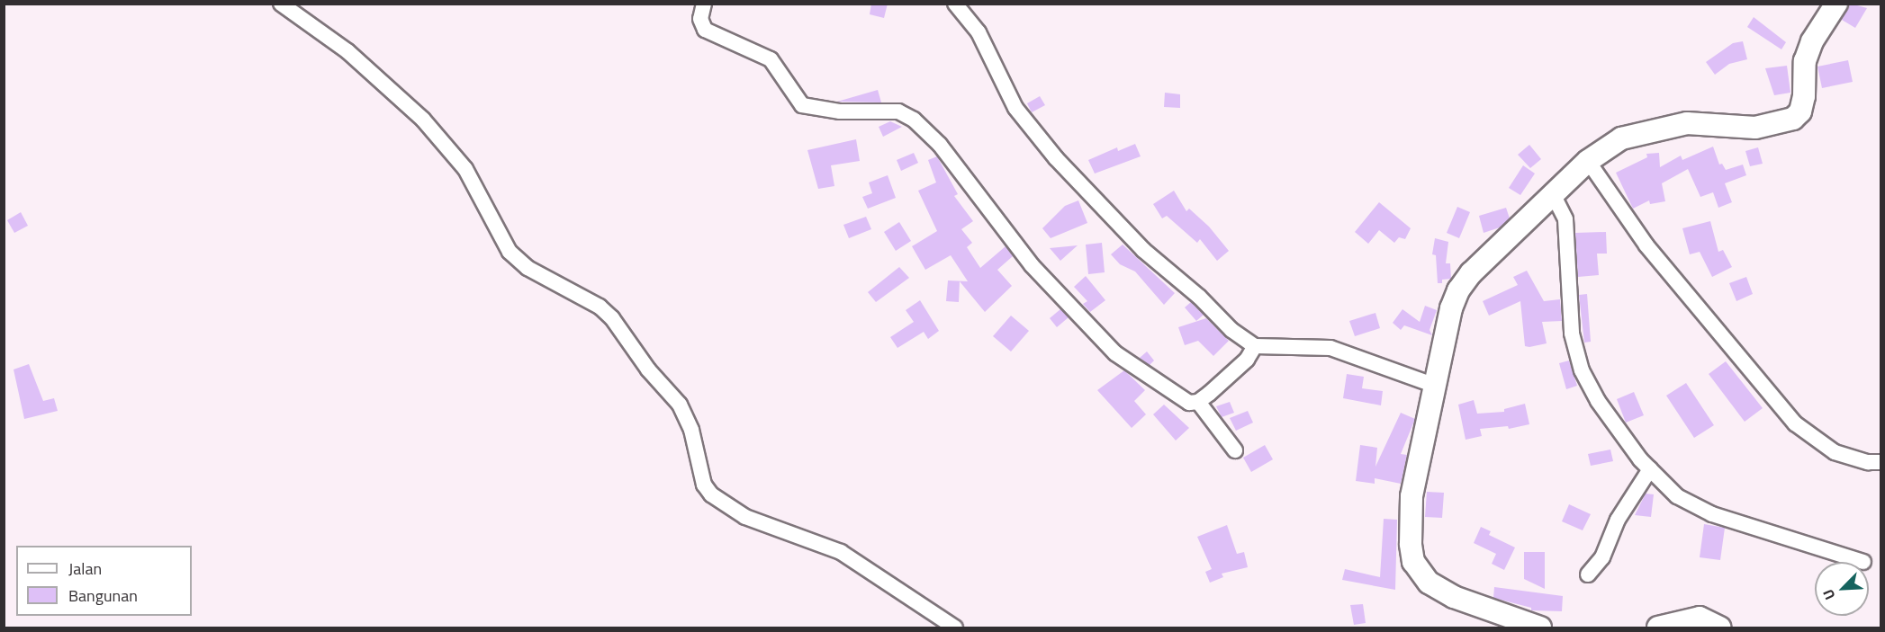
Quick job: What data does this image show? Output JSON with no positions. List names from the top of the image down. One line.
{"legend":["Jalan","Bangunan"],"north":"bottom left"}
